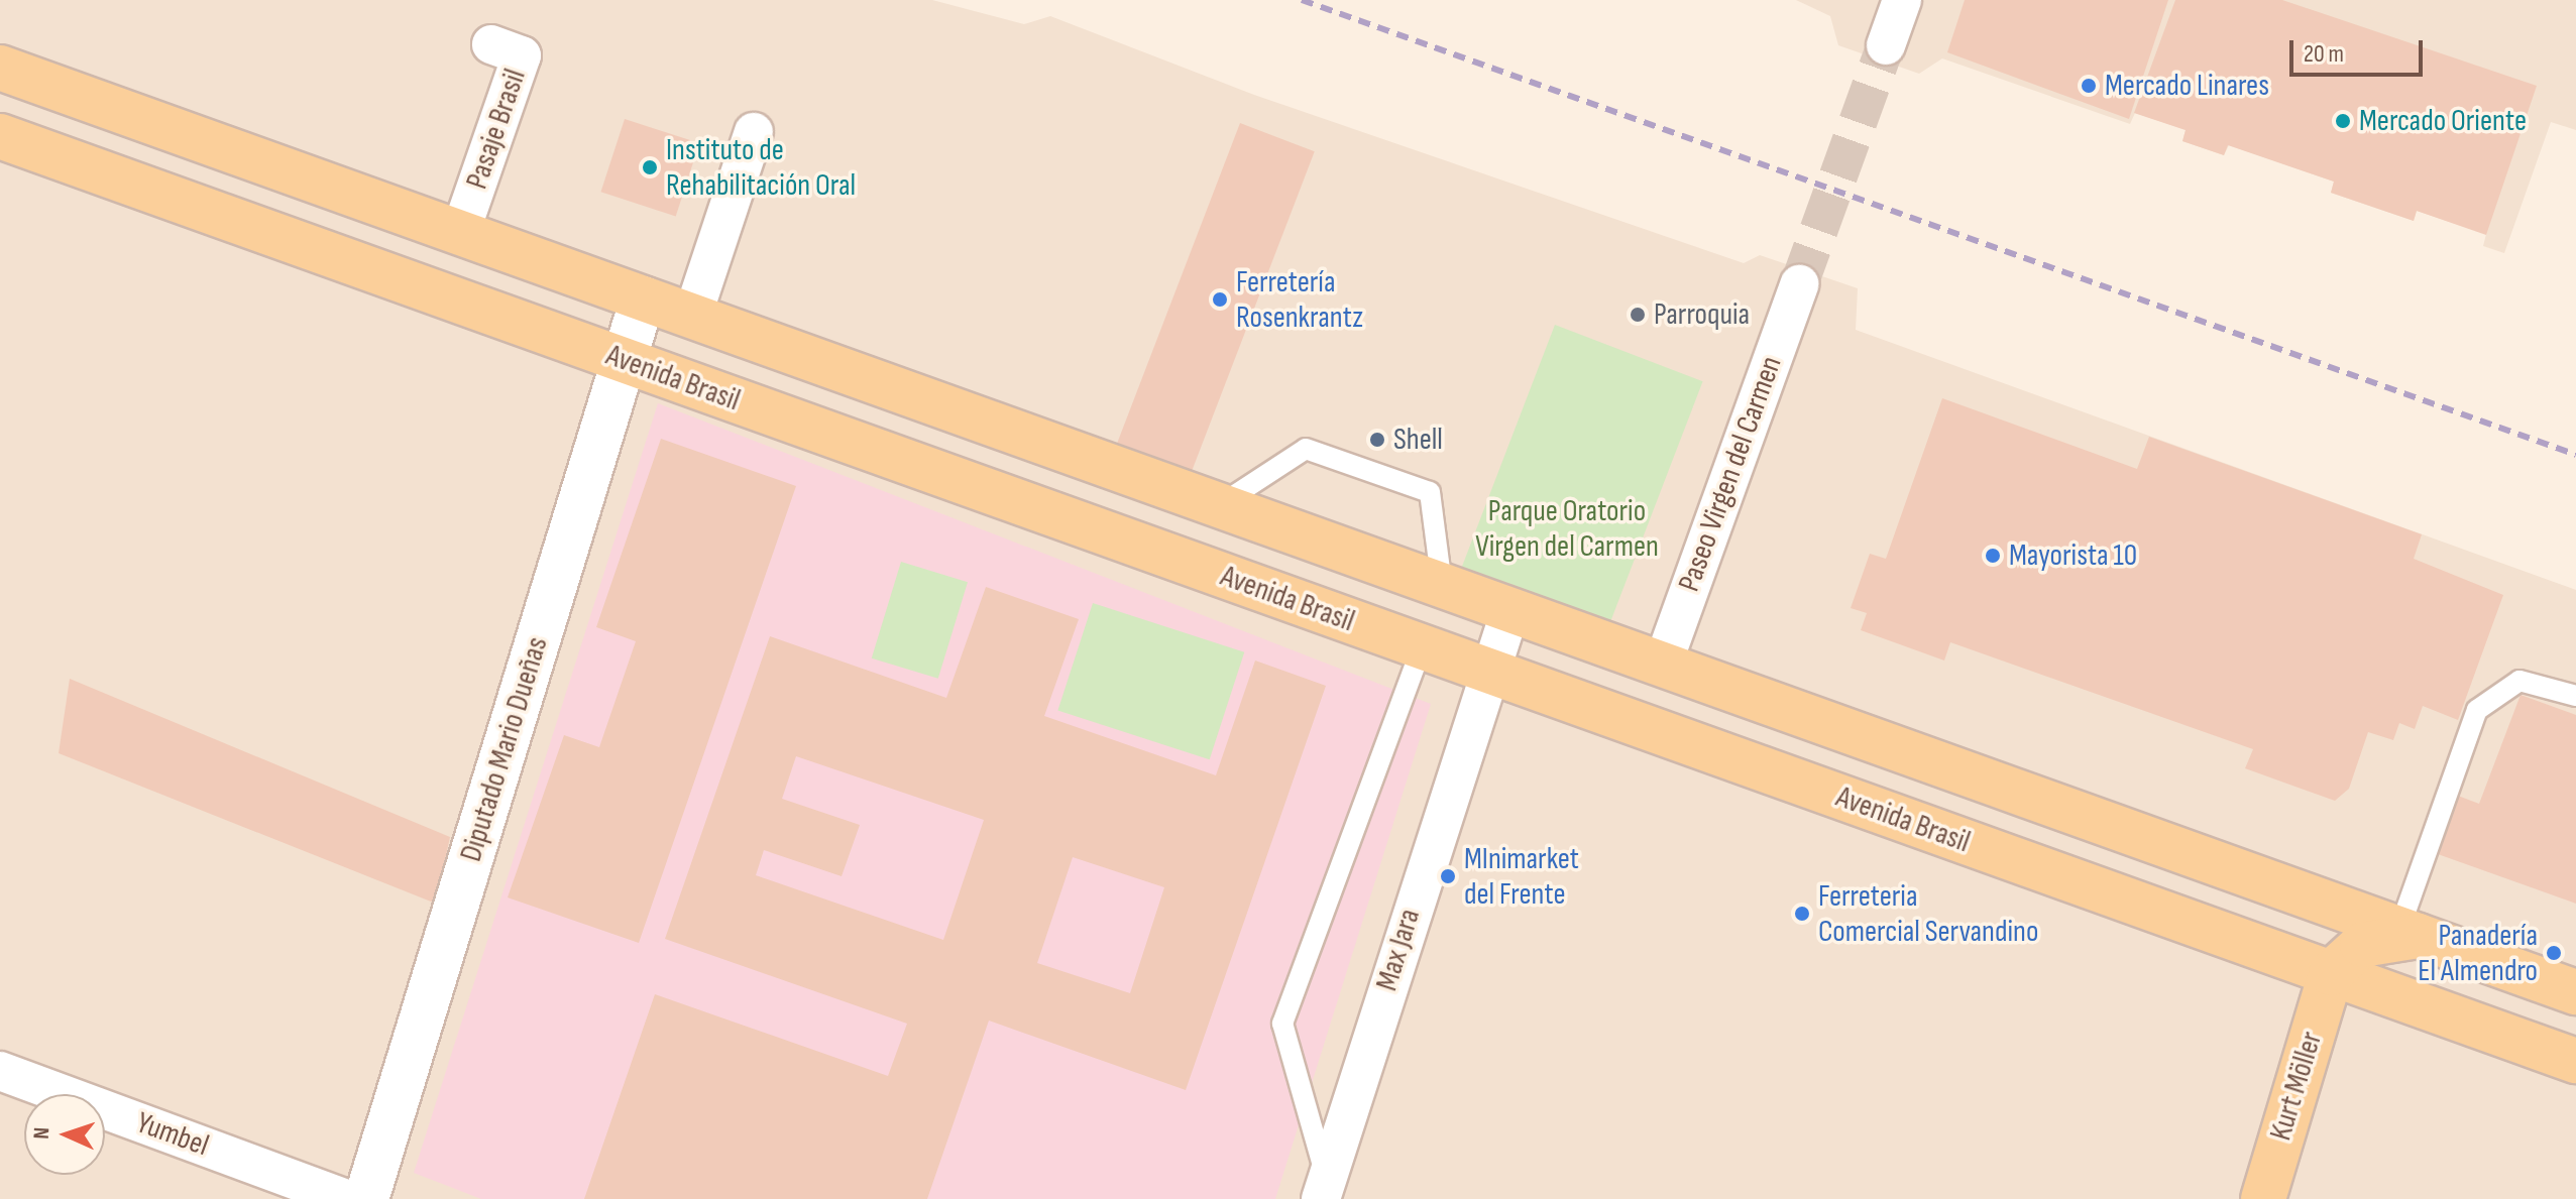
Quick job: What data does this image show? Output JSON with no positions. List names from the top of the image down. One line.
{"streets":{"main road":["Avenida Brasil","Kurt Möller"],"street":["Pasaje Brasil","Paseo Virgen del Carmen","Diputado Mario Dueñas","Max Jara","Yumbel"]},"crossings":[["Avenida Brasil","Diputado Mario Dueñas"],["Avenida Brasil","Max Jara"],["Avenida Brasil","Kurt Möller"]],"parks":["Parque Oratorio Virgen del Carmen"],"places":["Mercado Linares","Mercado Oriente","Instituto de Rehabilitación Oral","Ferretería Rosenkrantz","Parroquia","Shell","Mayorista 10","MInimarket del Frente","Ferreteria Comercial Servandino","Panadería El Almendro"],"scale_bar":"20 m","north":"left"}
